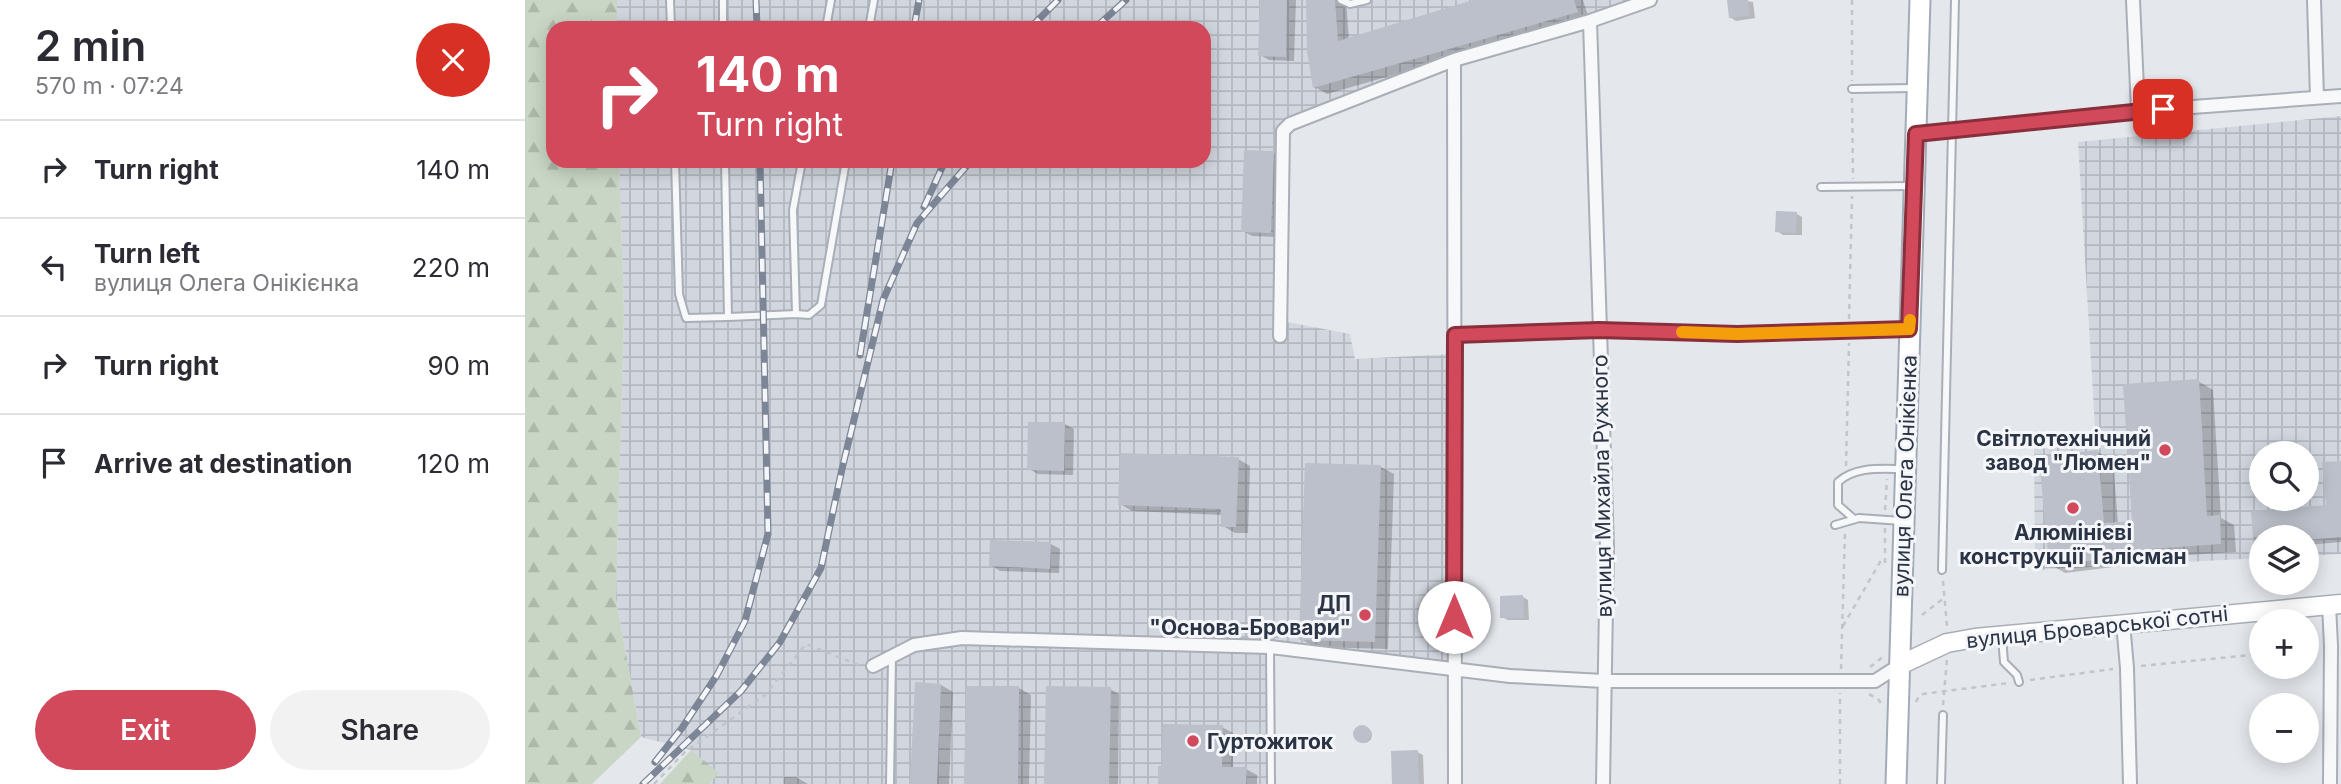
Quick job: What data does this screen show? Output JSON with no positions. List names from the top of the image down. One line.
{"streets":{"main road":["вулиця Олега Онікієнка"],"street":["вулиця Михайла Ружного","вулиця Броварської сотні"]},"crossings":[["вулиця Олега Онікієнка","вулиця Броварської сотні"]],"places":["Світлотехнічний завод \"Люмен\"","Алюмінієві конструкції Талісман","ДП \"Основа-Бровари\"","Гуртожиток"],"page":{"heading":["2 min","570 m · 07:24"],"turn":["140 m","Turn right"],"list":[{"name":"Turn right","value":"140 m"},{"name":"Turn left","note":"вулиця Олега Онікієнка","value":"220 m"},{"name":"Turn right","value":"90 m"},{"name":"Arrive at destination","value":"120 m"}],"map_buttons":["+","−"],"buttons":["Exit","Share"]}}
